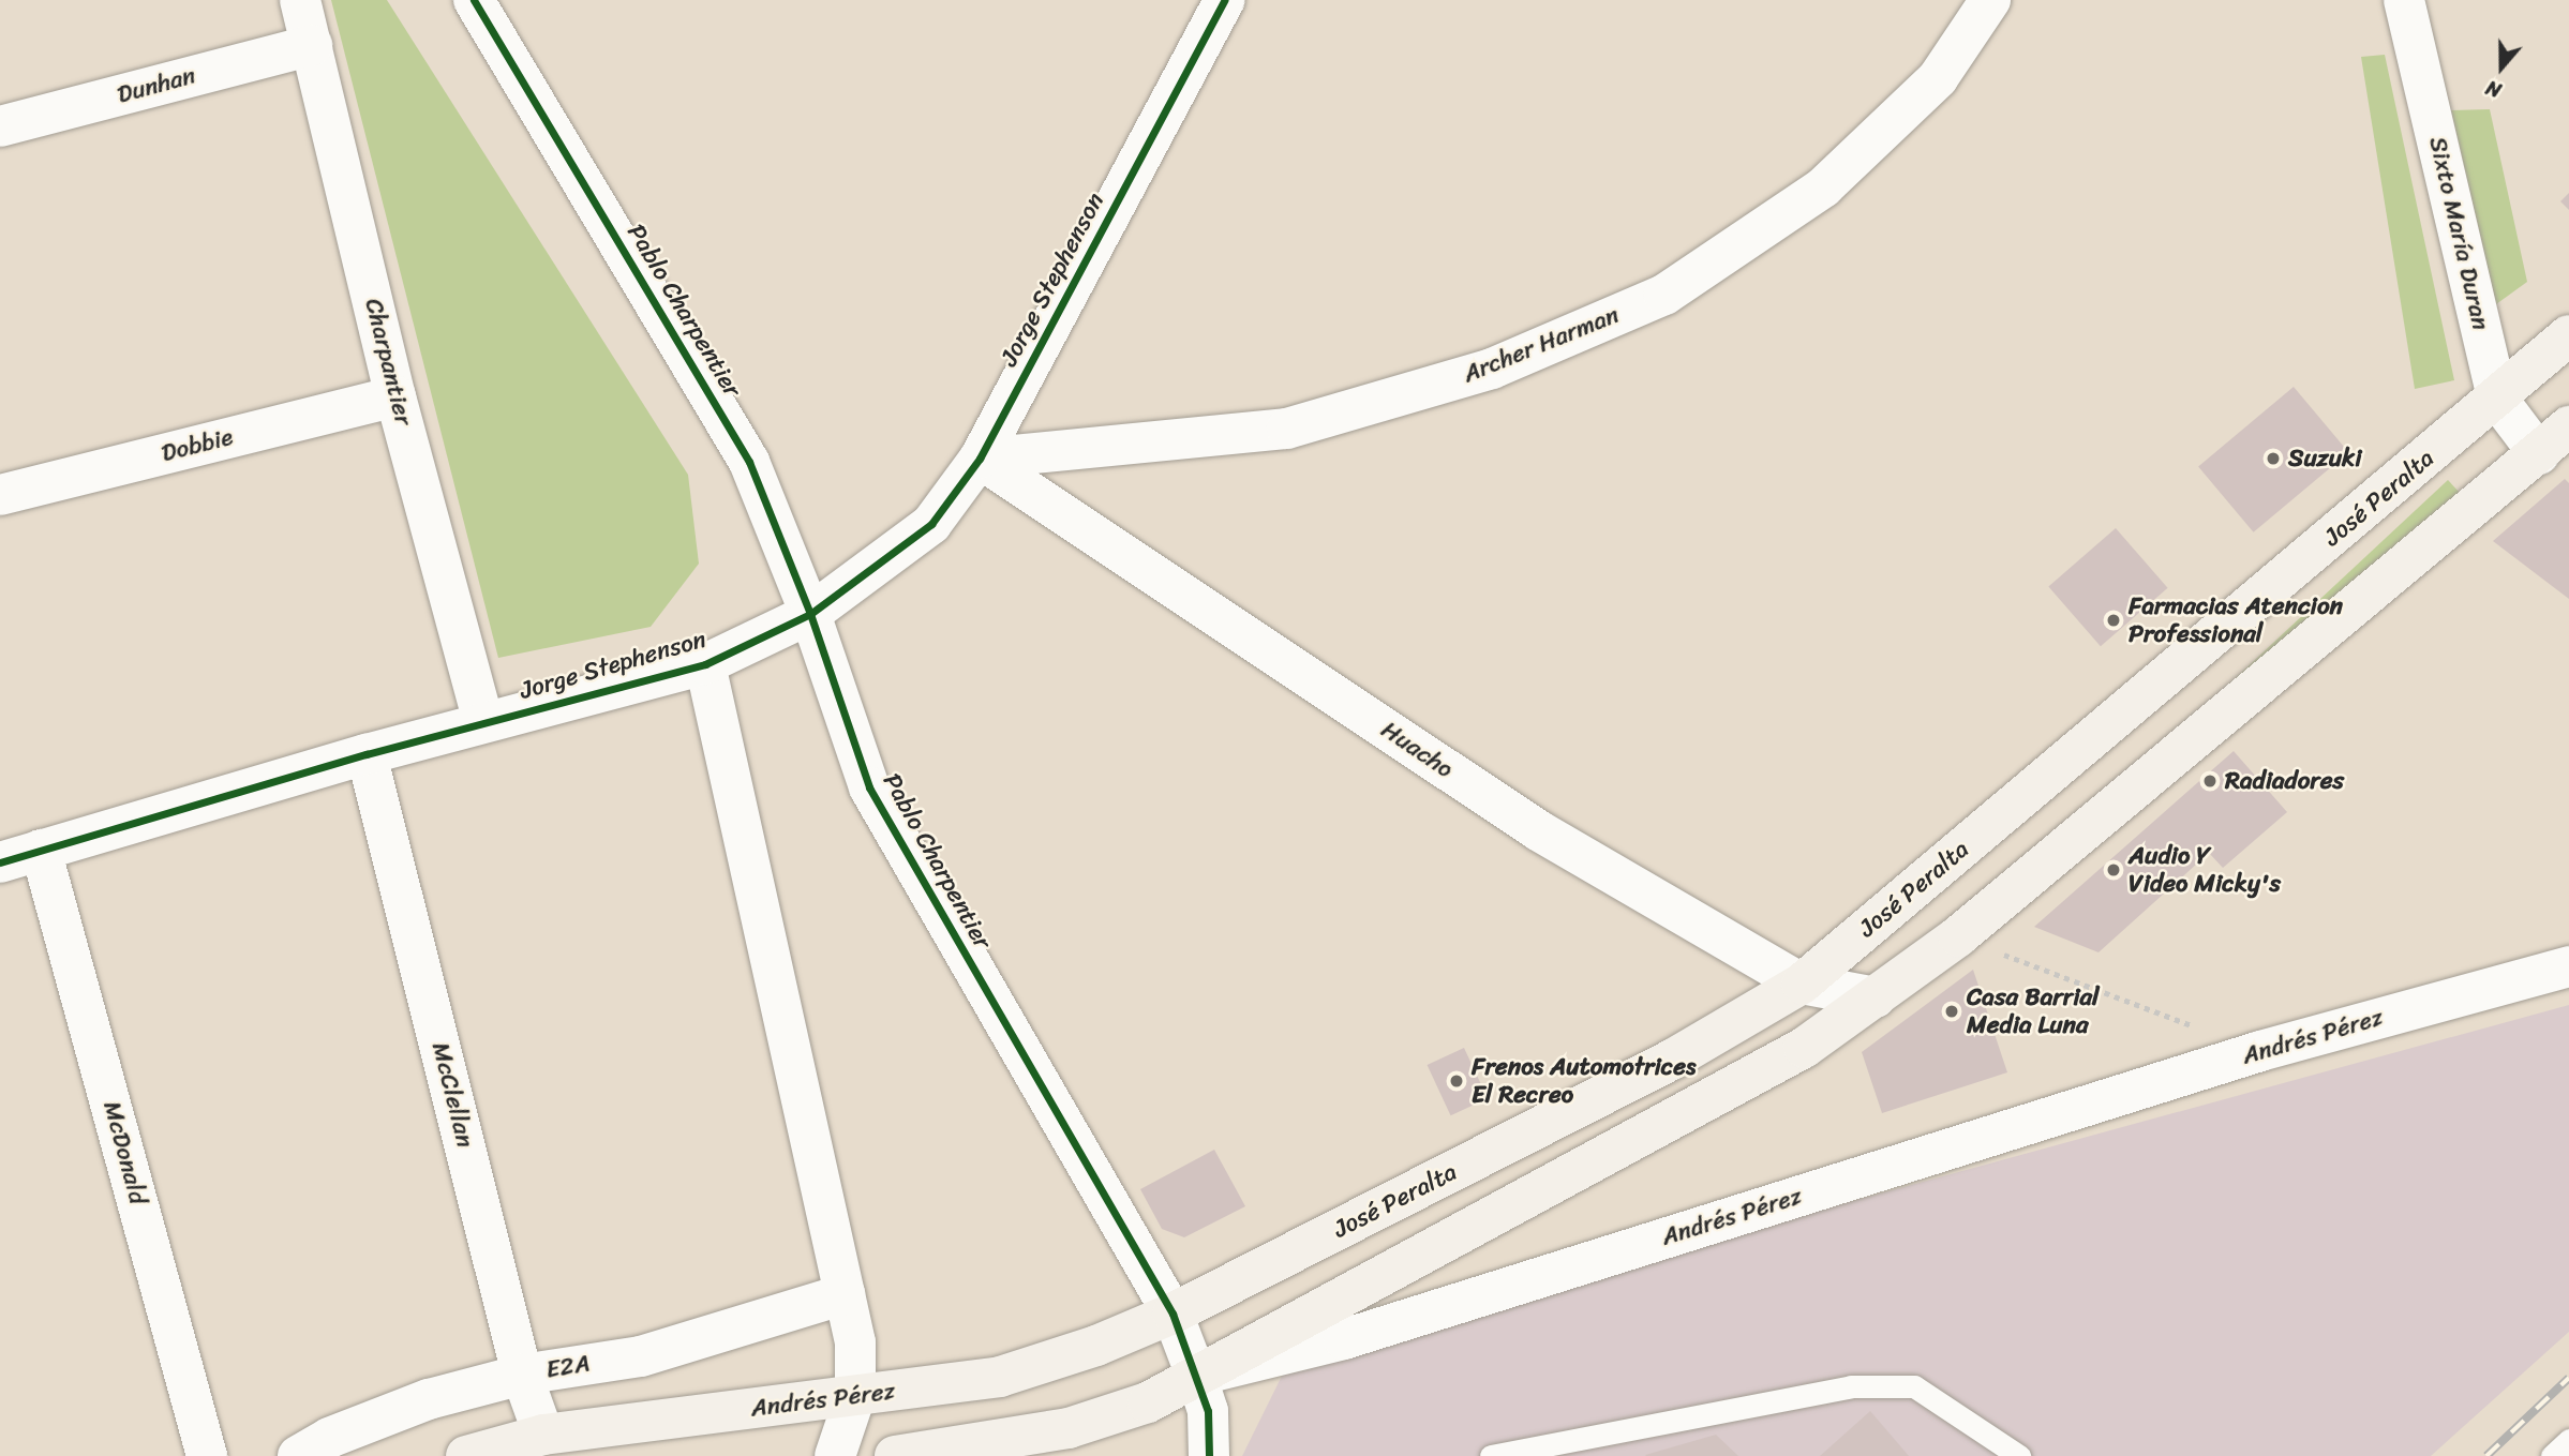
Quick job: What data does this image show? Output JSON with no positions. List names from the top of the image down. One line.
{"streets":{"main road":["José Peralta","Andrés Pérez"],"street":["Dunhan","Sixto María Duran","Jorge Stephenson","Pablo Charpentier","Archer Harman","Charpantier","Dobbie","Huacho","McClellan","McDonald","E2A"]},"crossings":[["Dunhan","Charpantier"],["Sixto María Duran","José Peralta"],["Jorge Stephenson","Pablo Charpentier"],["Jorge Stephenson","Archer Harman"],["Jorge Stephenson","Charpantier"],["Jorge Stephenson","Huacho"],["Jorge Stephenson","McClellan"],["Jorge Stephenson","McDonald"],["Pablo Charpentier","José Peralta"],["Pablo Charpentier","Andrés Pérez"],["Archer Harman","Huacho"],["Charpantier","Dobbie"],["José Peralta","Huacho"],["José Peralta","Andrés Pérez"],["Andrés Pérez","McClellan"],["McClellan","E2A"]],"places":["Suzuki","Farmacias Atencion Professional","Radiadores","Audio Y Video Micky's","Casa Barrial Media Luna","Frenos Automotrices El Recreo"],"north":"bottom"}
